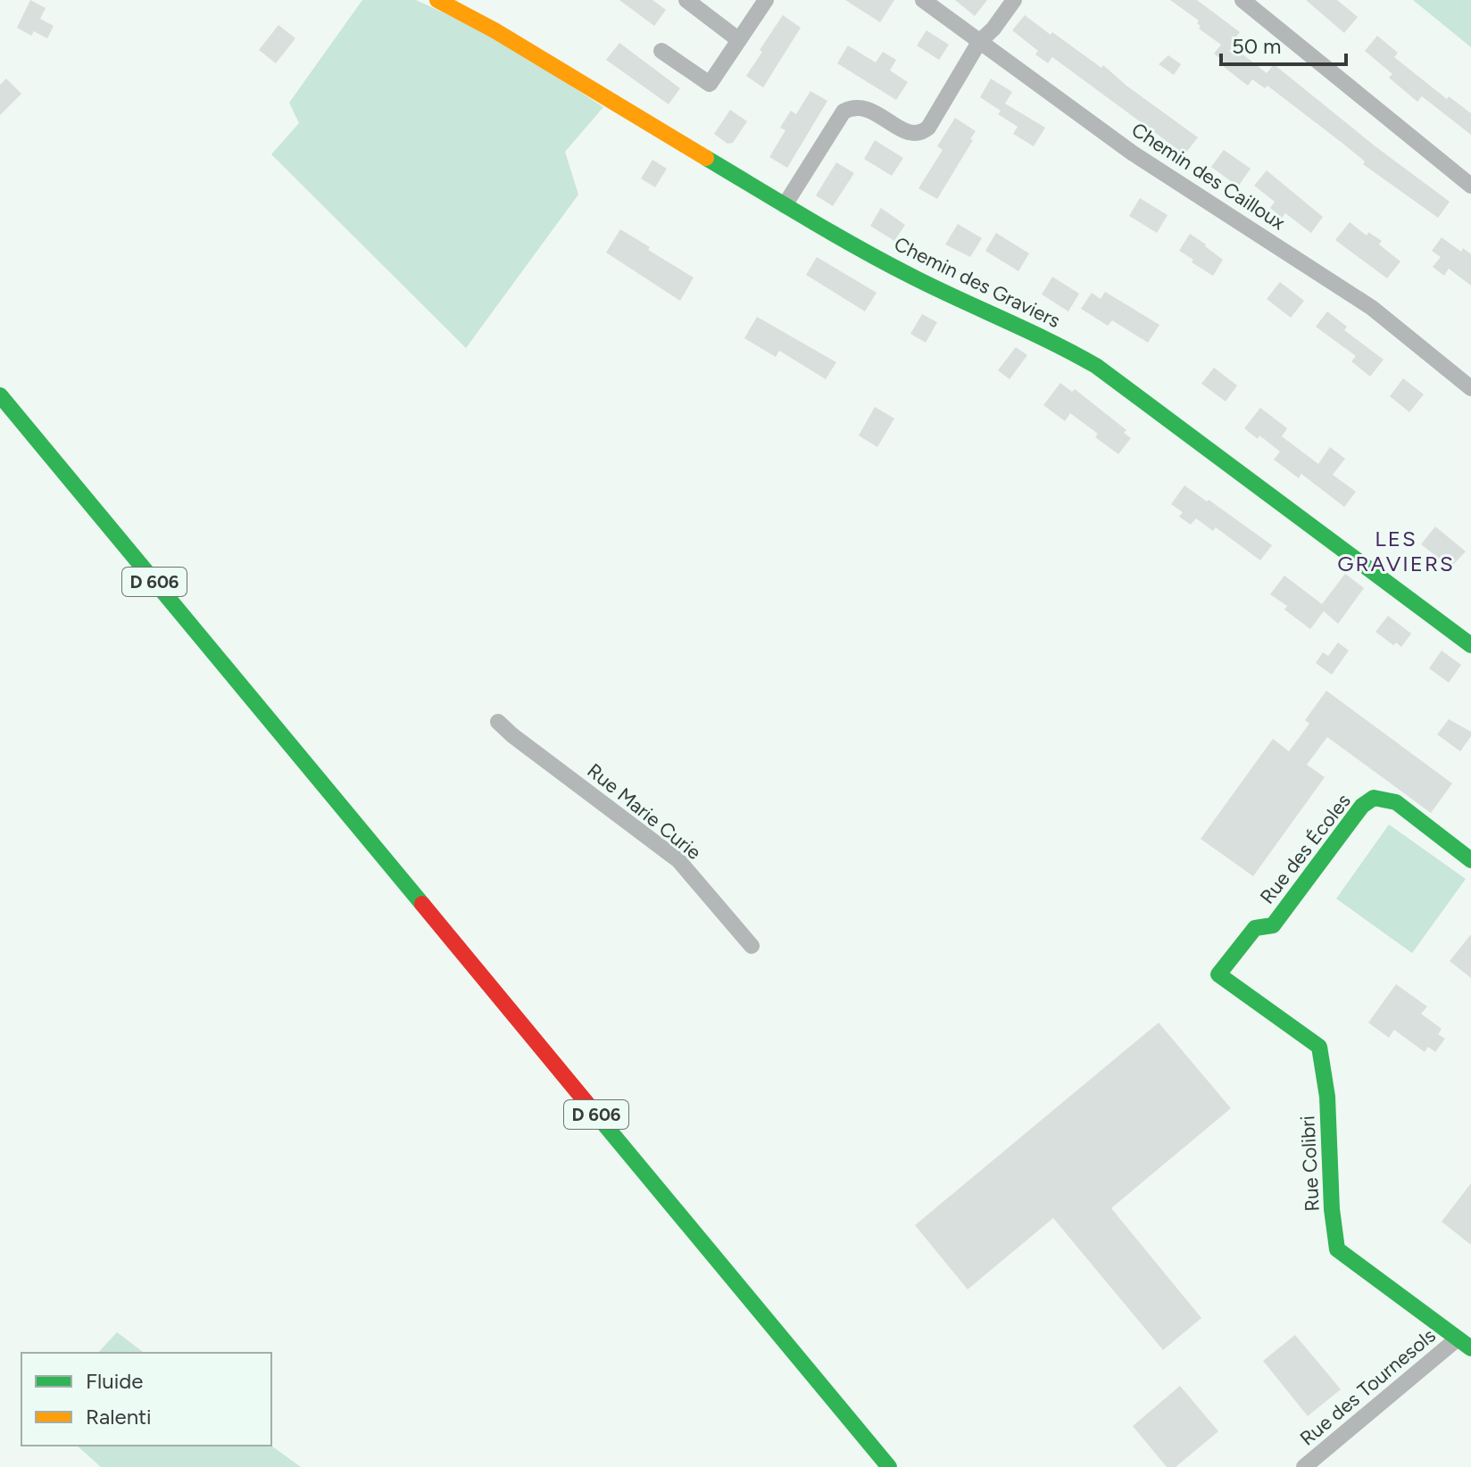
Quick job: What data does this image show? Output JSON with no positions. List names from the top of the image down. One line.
{"streets":{"street":["Chemin des Cailloux","Chemin des Graviers","D 606","Rue Marie Curie","Rue des Écoles","Rue Colibri","Rue des Tournesols"]},"crossings":[["Rue des Écoles","Rue Colibri"],["Rue Colibri","Rue des Tournesols"]],"districts":["LES GRAVIERS"],"legend":["Fluide","Ralenti"],"scale_bar":"50 m"}
